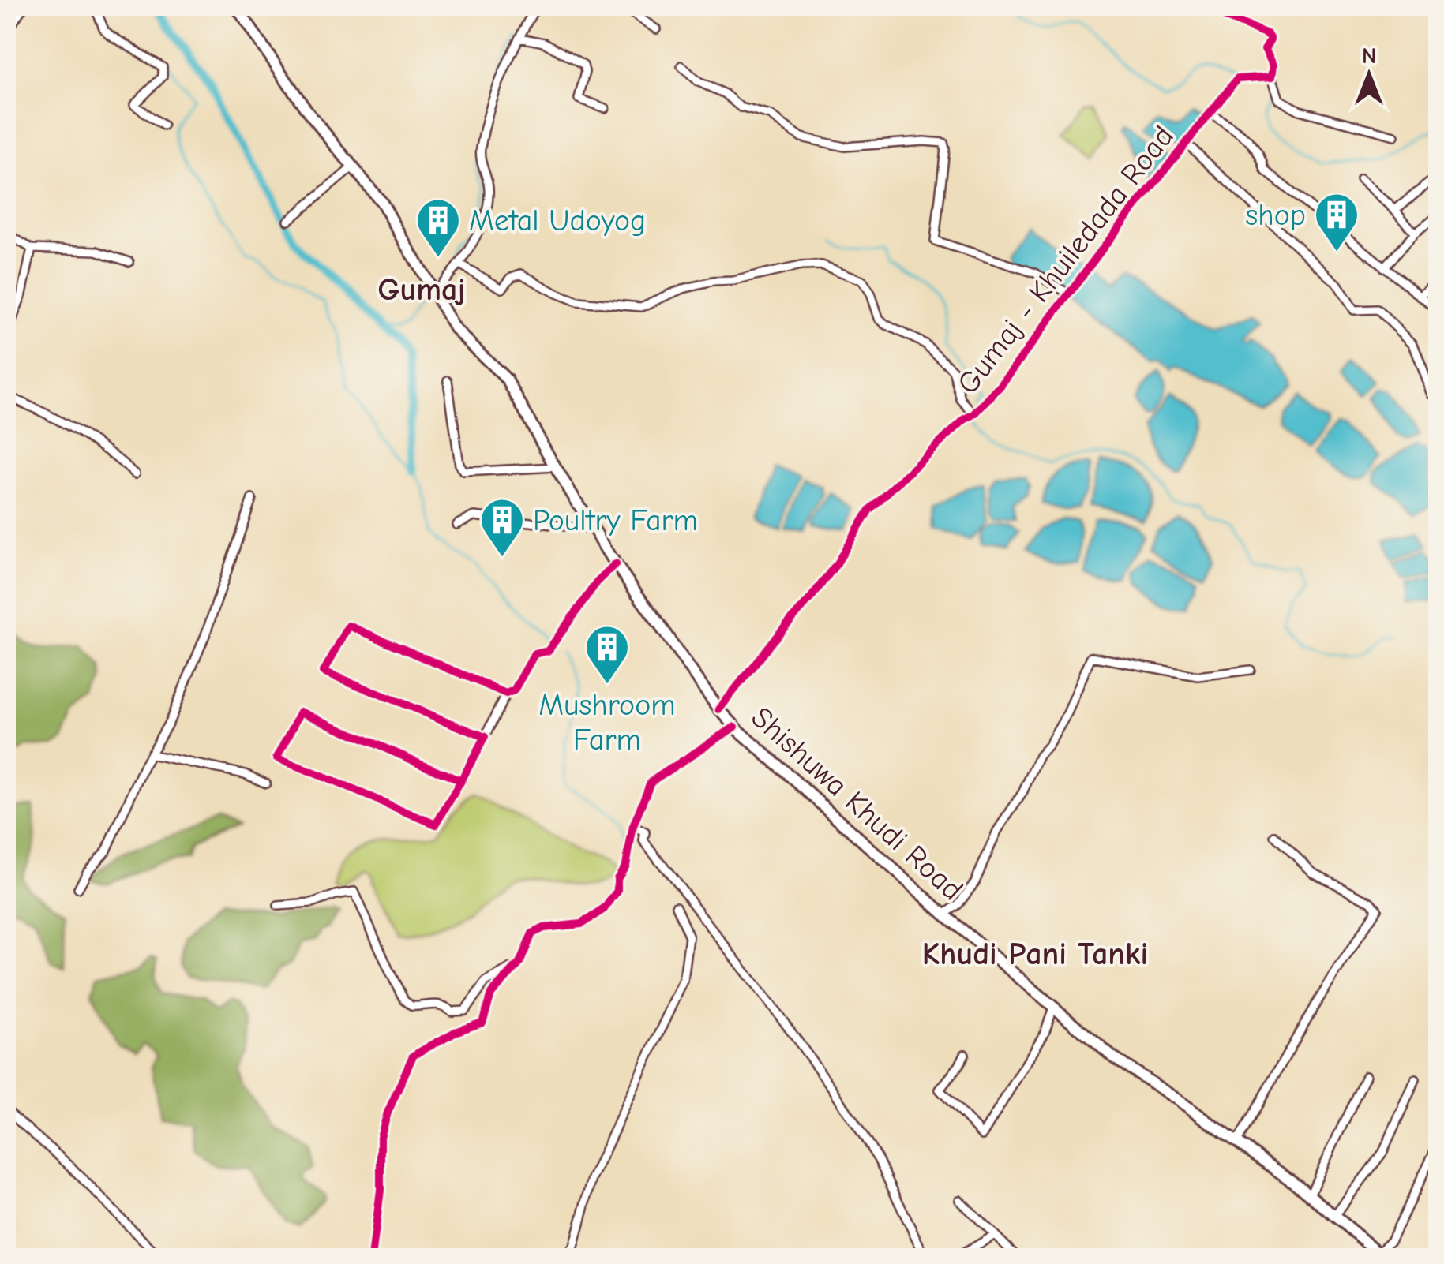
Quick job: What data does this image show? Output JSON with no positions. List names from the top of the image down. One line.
{"streets":{"main road":["Shishuwa Khudi Road"],"street":["Gumaj - Khuiledada Road"]},"crossings":[["Gumaj - Khuiledada Road","Shishuwa Khudi Road"]],"districts":["Gumaj","Khudi Pani Tanki"],"places":{"building":["shop","Metal Udoyog","Poultry Farm","Mushroom Farm"]},"north":"top"}
